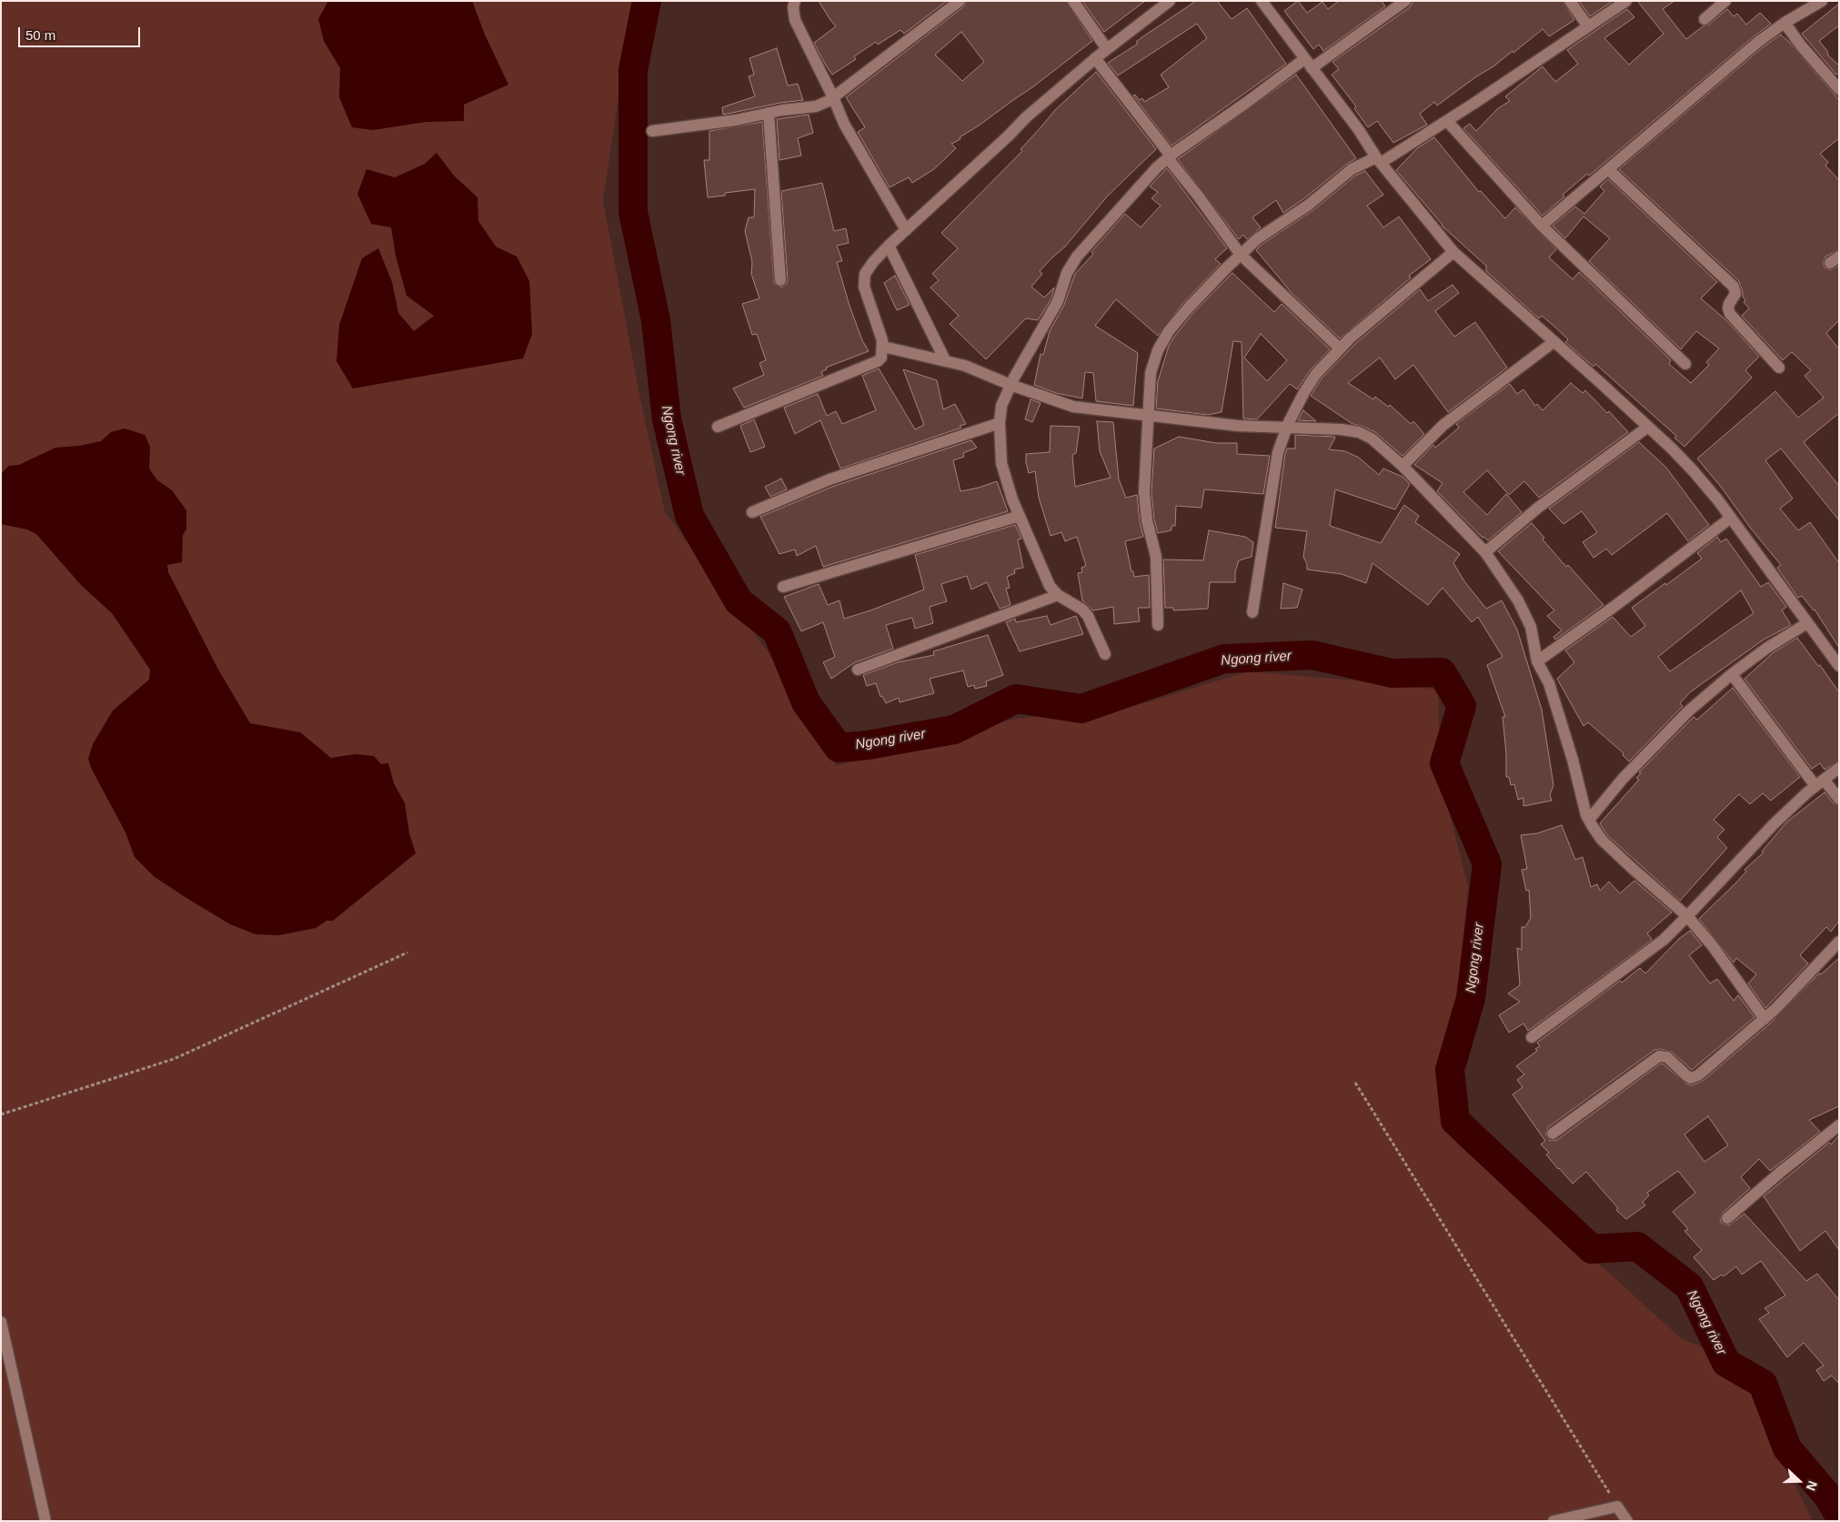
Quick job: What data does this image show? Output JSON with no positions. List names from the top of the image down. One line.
{"water":["Ngong river"],"scale_bar":"50 m","north":"right"}
